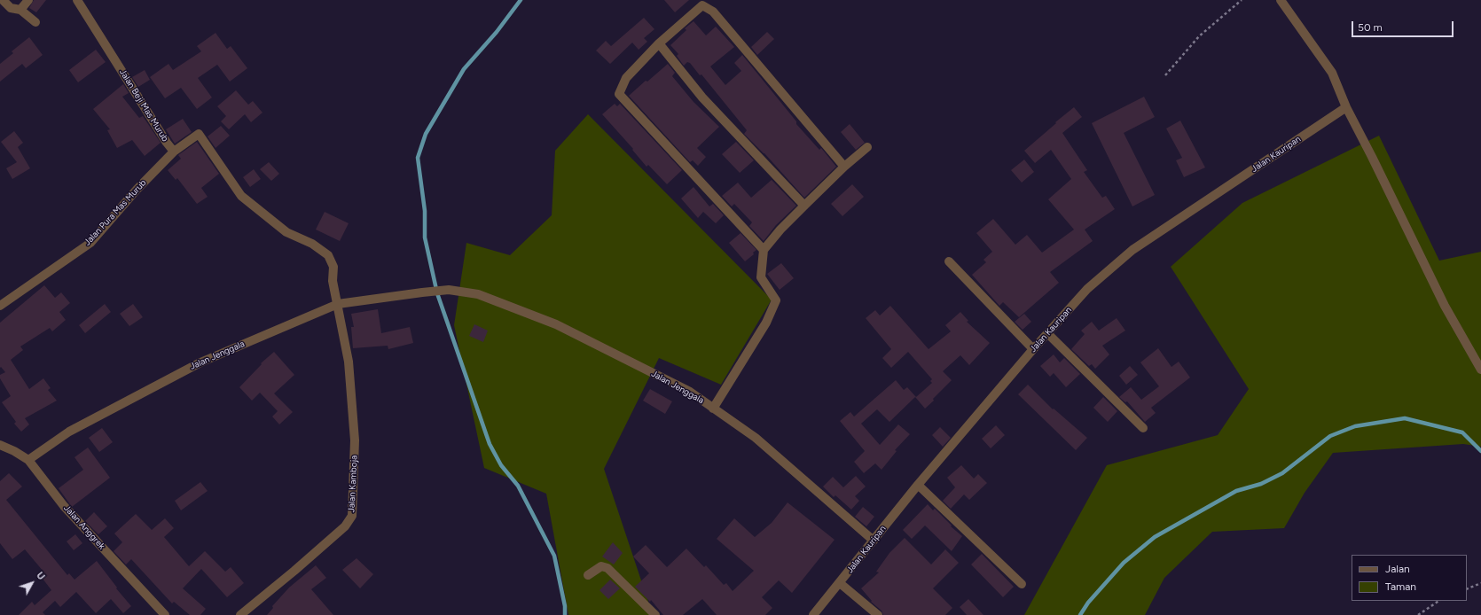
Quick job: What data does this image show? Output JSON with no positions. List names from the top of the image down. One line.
{"streets":{"street":["Jalan Beji Mas Murub","Jalan Kauripan","Jalan Pura Mas Murub","Jalan Jenggala","Jalan Kamboja","Jalan Anggrek"]},"crossings":[["Jalan Beji Mas Murub","Jalan Pura Mas Murub"],["Jalan Beji Mas Murub","Jalan Jenggala"],["Jalan Beji Mas Murub","Jalan Kamboja"],["Jalan Kauripan","Jalan Jenggala"],["Jalan Jenggala","Jalan Kamboja"],["Jalan Jenggala","Jalan Anggrek"]],"legend":["Jalan","Taman"],"scale_bar":"50 m","north":"top right"}
